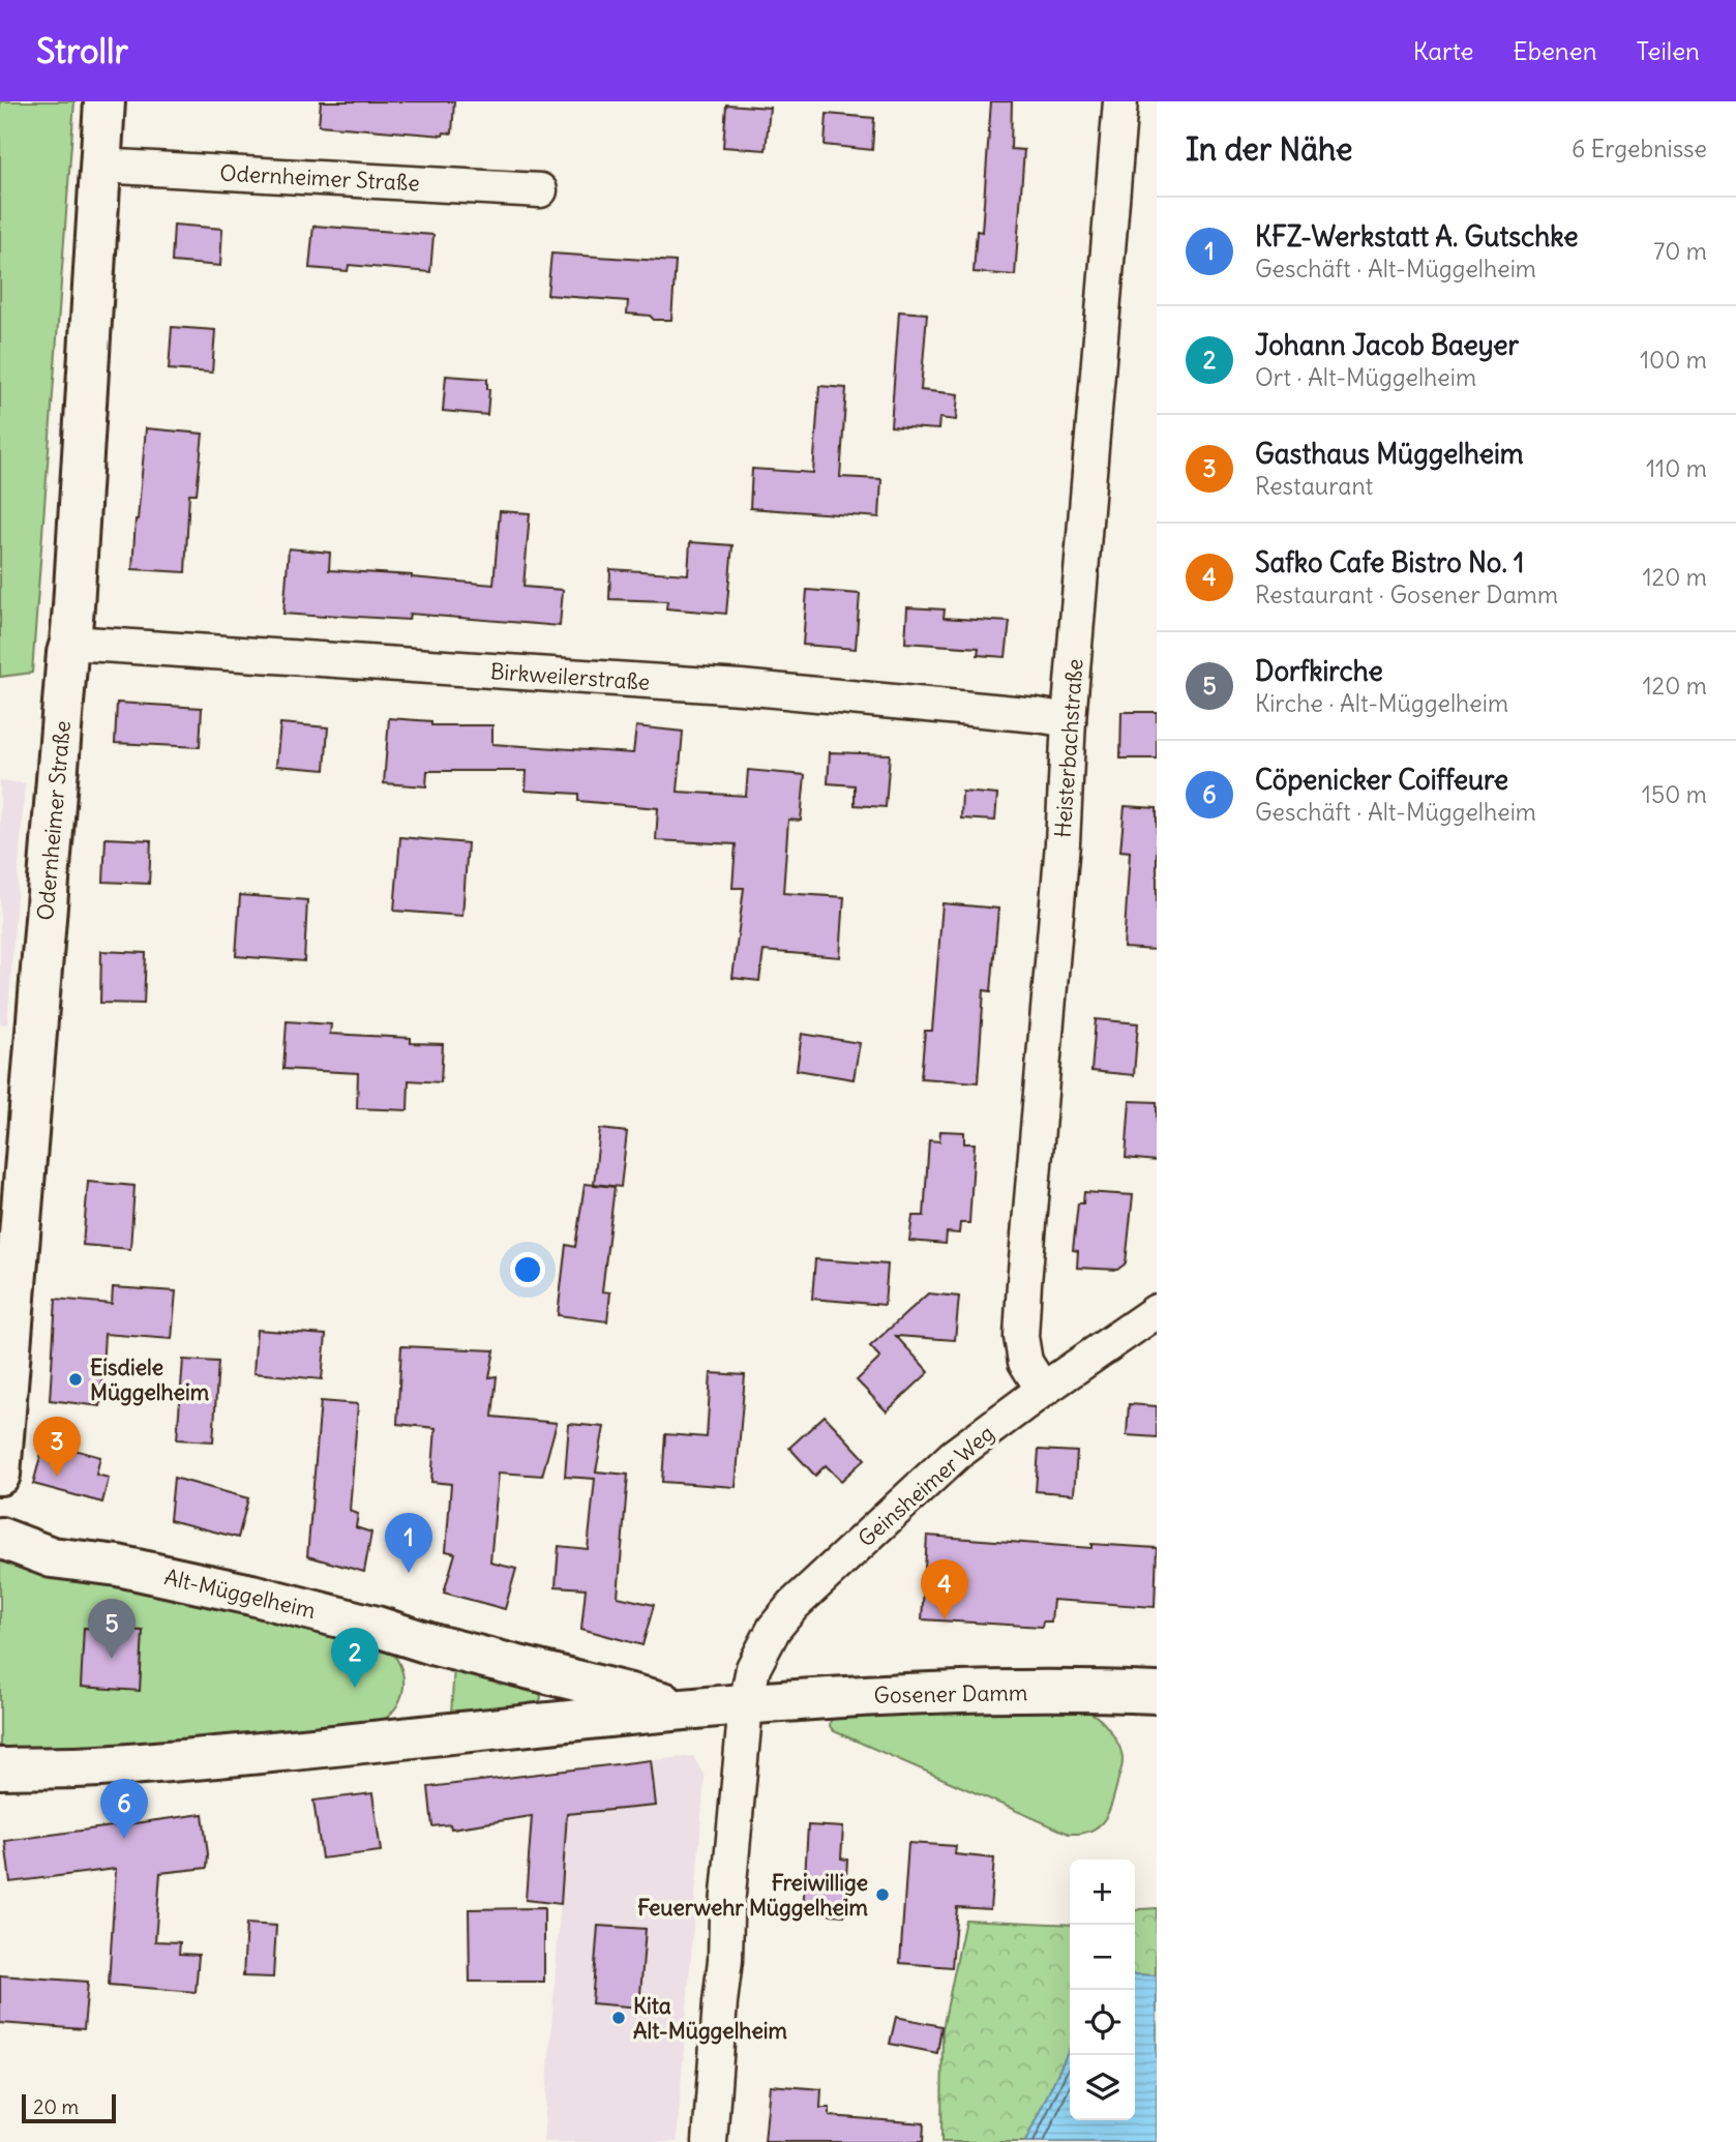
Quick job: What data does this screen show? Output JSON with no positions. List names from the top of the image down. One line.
{"streets":{"main road":["Odernheimer Straße","Alt-Müggelheim","Gosener Damm"],"street":["Birkweilerstraße","Heisterbachstraße","Geinsheimer Weg"]},"crossings":[["Odernheimer Straße","Birkweilerstraße"],["Birkweilerstraße","Heisterbachstraße"],["Heisterbachstraße","Geinsheimer Weg"],["Geinsheimer Weg","Alt-Müggelheim"],["Geinsheimer Weg","Gosener Damm"],["Alt-Müggelheim","Gosener Damm"]],"places":["Eisdiele Müggelheim","Freiwillige Feuerwehr Müggelheim","Kita Alt-Müggelheim"],"scale_bar":"20 m","page":{"header":"Strollr","nav":["Karte","Ebenen","Teilen"],"heading":["In der Nähe","6 Ergebnisse"],"list":[{"mark":"1","name":"KFZ-Werkstatt A. Gutschke","note":"Geschäft · Alt-Müggelheim","value":"70 m"},{"mark":"2","name":"Johann Jacob Baeyer","note":"Ort · Alt-Müggelheim","value":"100 m"},{"mark":"3","name":"Gasthaus Müggelheim","note":"Restaurant","value":"110 m"},{"mark":"4","name":"Safko Cafe Bistro No. 1","note":"Restaurant · Gosener Damm","value":"120 m"},{"mark":"5","name":"Dorfkirche","note":"Kirche · Alt-Müggelheim","value":"120 m"},{"mark":"6","name":"Cöpenicker Coiffeure","note":"Geschäft · Alt-Müggelheim","value":"150 m"}],"pins":["3","1","4","5","2","6"],"map_buttons":["+","−"],"scale":"20 m"}}
